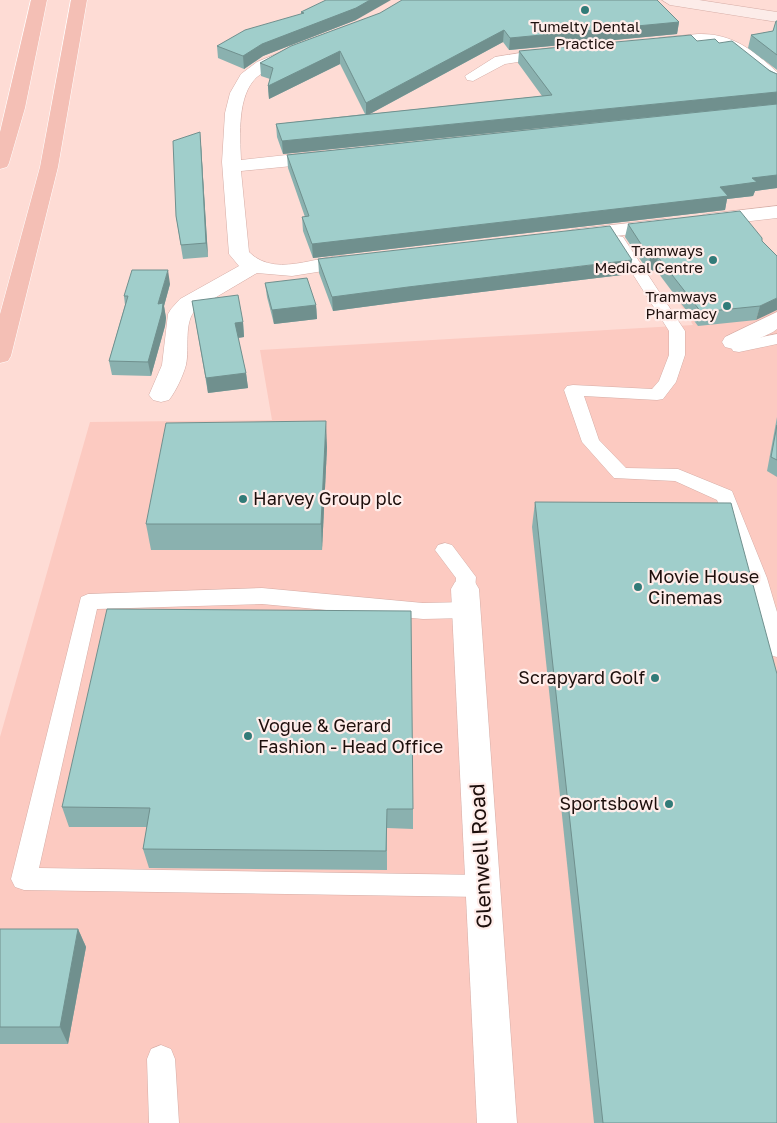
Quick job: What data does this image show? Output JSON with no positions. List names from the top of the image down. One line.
{"streets":{"street":["Glenwell Road"]},"places":["Tumelty Dental Practice","Tramways Medical Centre","Tramways Pharmacy","Harvey Group plc","Movie House Cinemas","Scrapyard Golf","Vogue & Gerard Fashion - Head Office","Sportsbowl"]}
